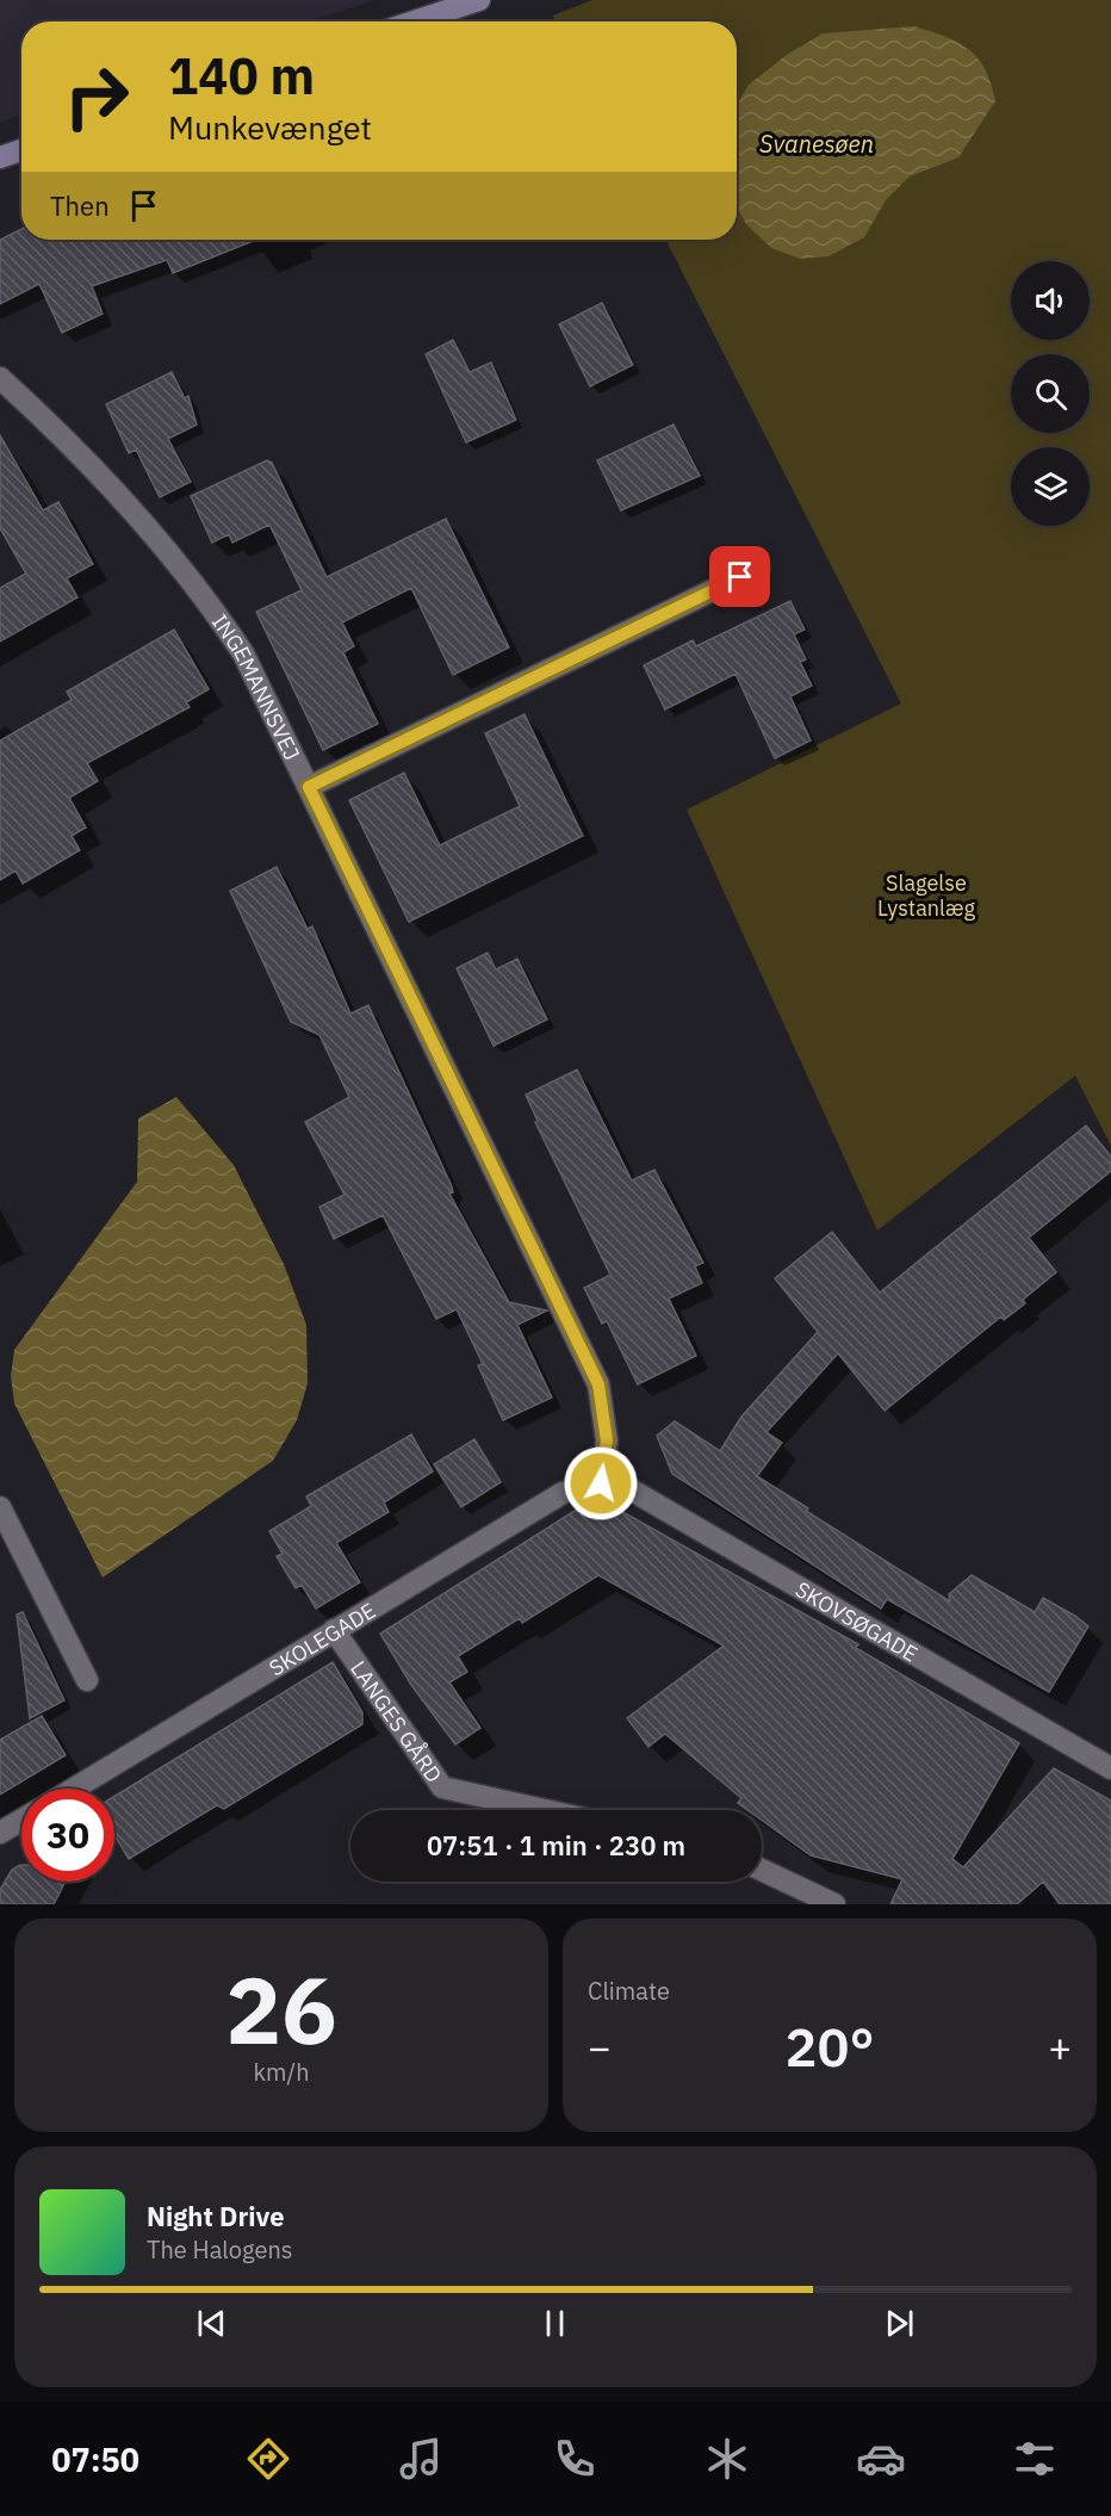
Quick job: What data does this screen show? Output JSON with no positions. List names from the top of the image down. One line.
{"streets":{"street":["INGEMANNSVEJ","SKOVSØGADE","SKOLEGADE","LANGES GÅRD"]},"crossings":[["INGEMANNSVEJ","SKOVSØGADE"],["INGEMANNSVEJ","SKOLEGADE"],["SKOVSØGADE","SKOLEGADE"],["SKOLEGADE","LANGES GÅRD"]],"water":["Svanesøen"],"parks":["Slagelse Lystanlæg"],"page":{"turn":["140 m","Munkevænget"],"then":"Then","limit":"30","trip":"07:51 · 1 min · 230 m","tile":[["26","km/h"],"Climate"],"heat":["−","20°","+"],"song":["Night Drive","The Halogens"],"tabs":"07:50"}}
